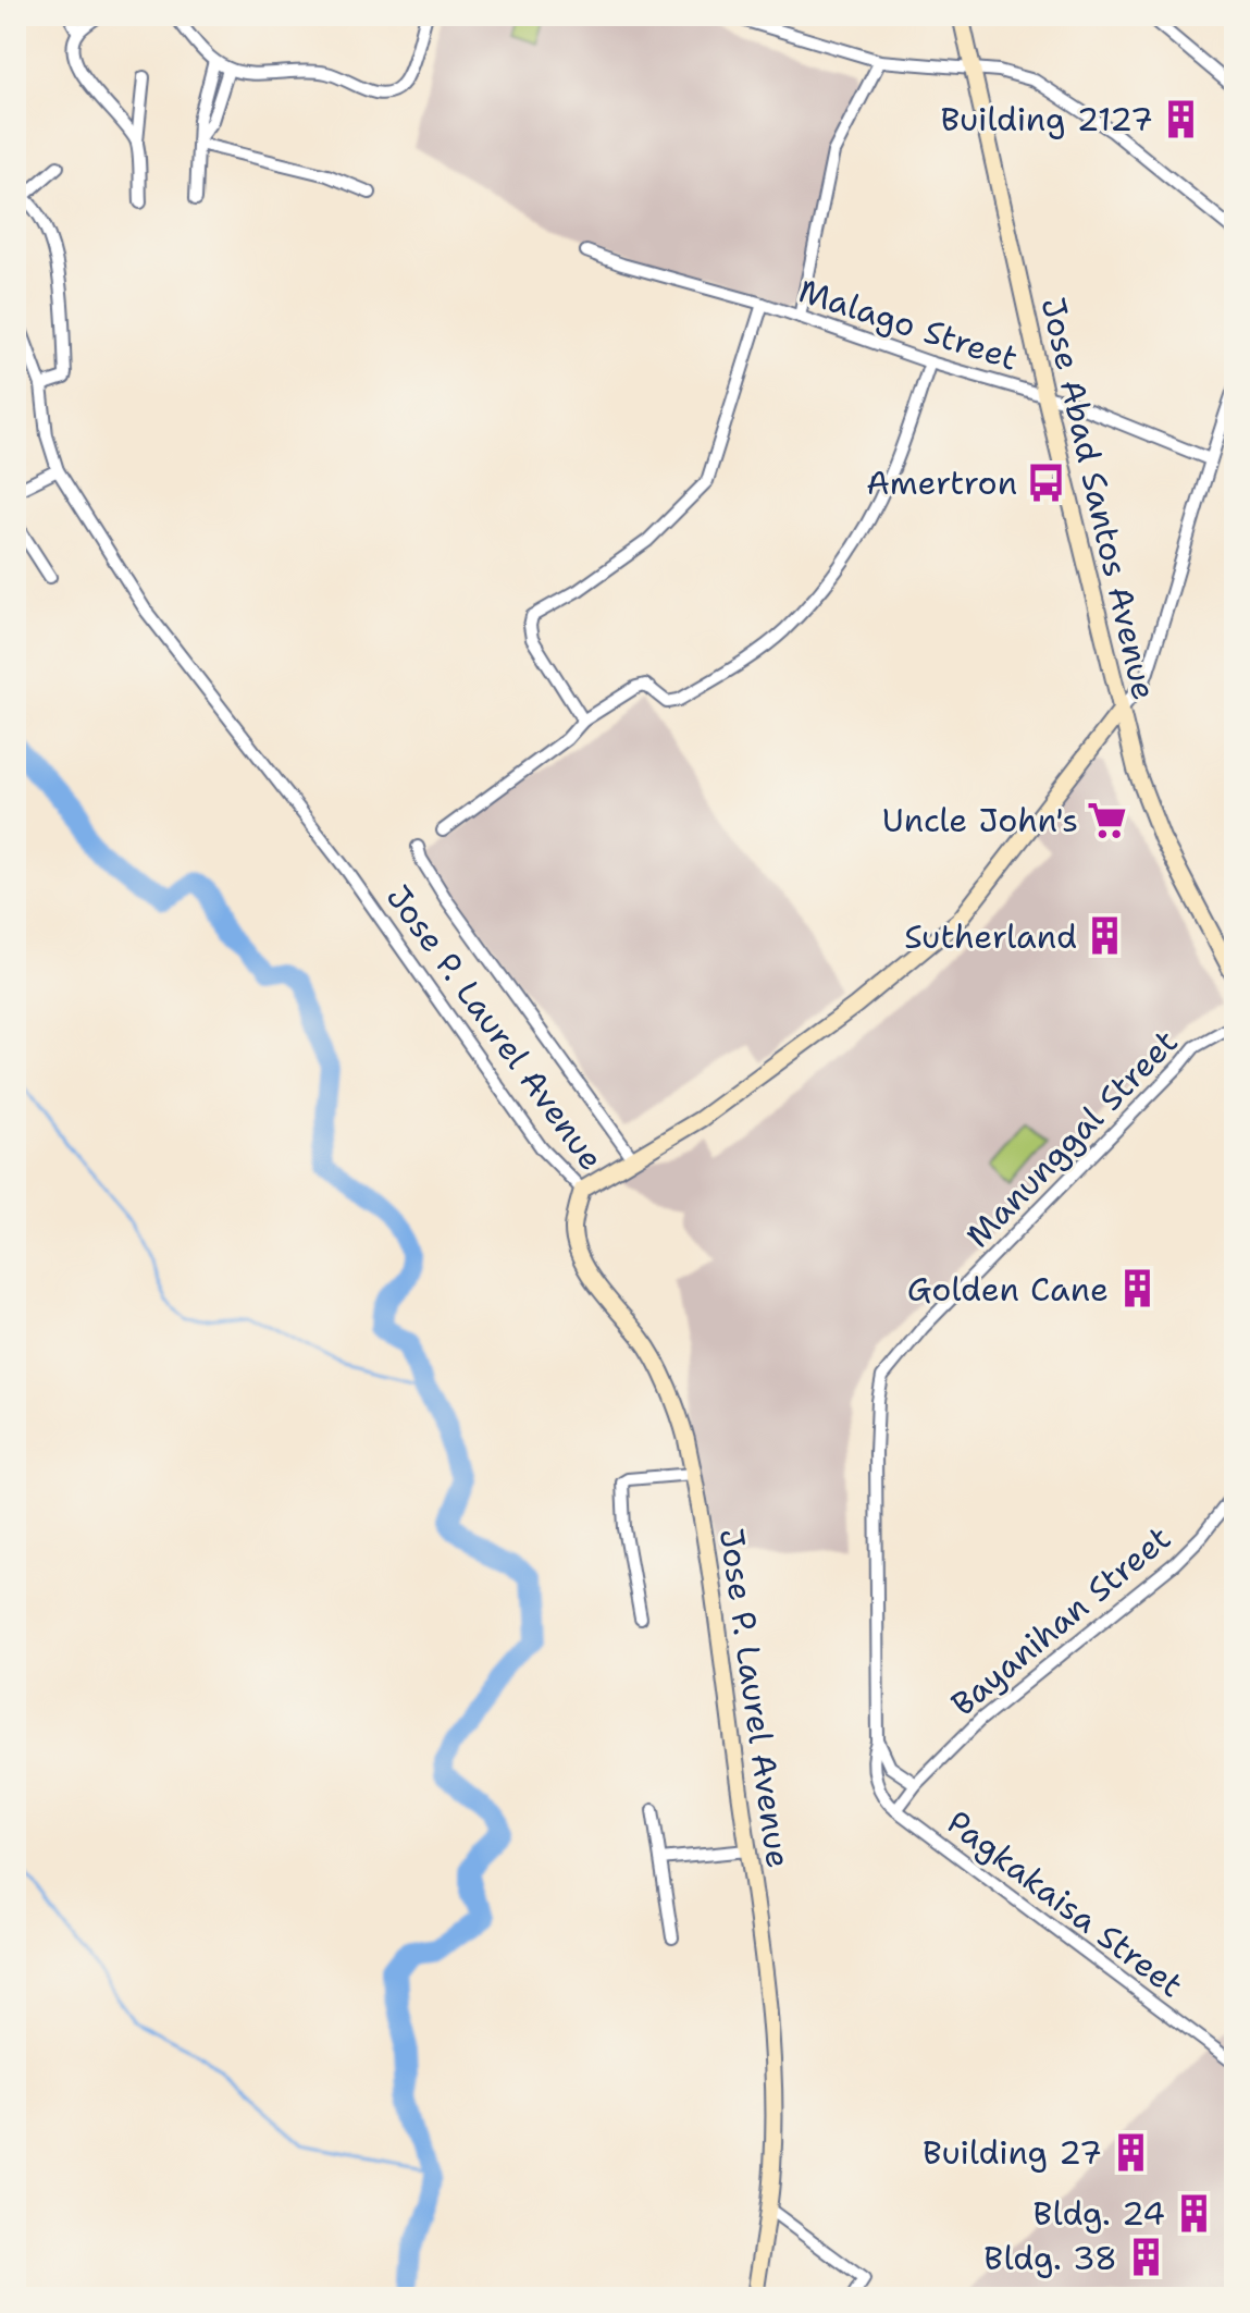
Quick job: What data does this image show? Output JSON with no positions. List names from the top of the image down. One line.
{"streets":{"street":["Malago Street","Jose Abad Santos Avenue","Jose P. Laurel Avenue","Manunggal Street","Bayanihan Street","Pagkakaisa Street"]},"crossings":[["Malago Street","Jose Abad Santos Avenue"],["Bayanihan Street","Pagkakaisa Street"]],"places":{"building":["Building 2127","Sutherland","Golden Cane","Building 27","Bldg. 24","Bldg. 38"],"bus stop":["Amertron"],"supermarket":["Uncle John's"]}}
